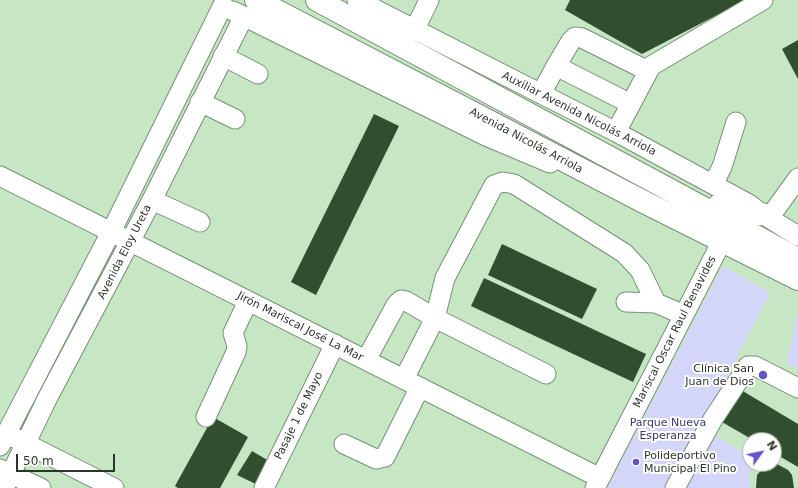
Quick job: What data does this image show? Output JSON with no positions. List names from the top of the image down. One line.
{"streets":{"main road":["Avenida Nicolás Arriola"],"street":["Auxiliar Avenida Nicolás Arriola","Avenida Eloy Ureta","Jirón Mariscal José La Mar","Mariscal Oscar Raul Benavides","Pasaje 1 de Mayo"]},"crossings":[["Avenida Nicolás Arriola","Avenida Eloy Ureta"],["Avenida Nicolás Arriola","Mariscal Oscar Raul Benavides"],["Avenida Eloy Ureta","Jirón Mariscal José La Mar"],["Jirón Mariscal José La Mar","Mariscal Oscar Raul Benavides"],["Jirón Mariscal José La Mar","Pasaje 1 de Mayo"]],"parks":["Parque Nueva Esperanza"],"places":["Clínica San Juan de Dios","Polideportivo Municipal El Pino"],"scale_bar":"50 m","north":"top right"}
